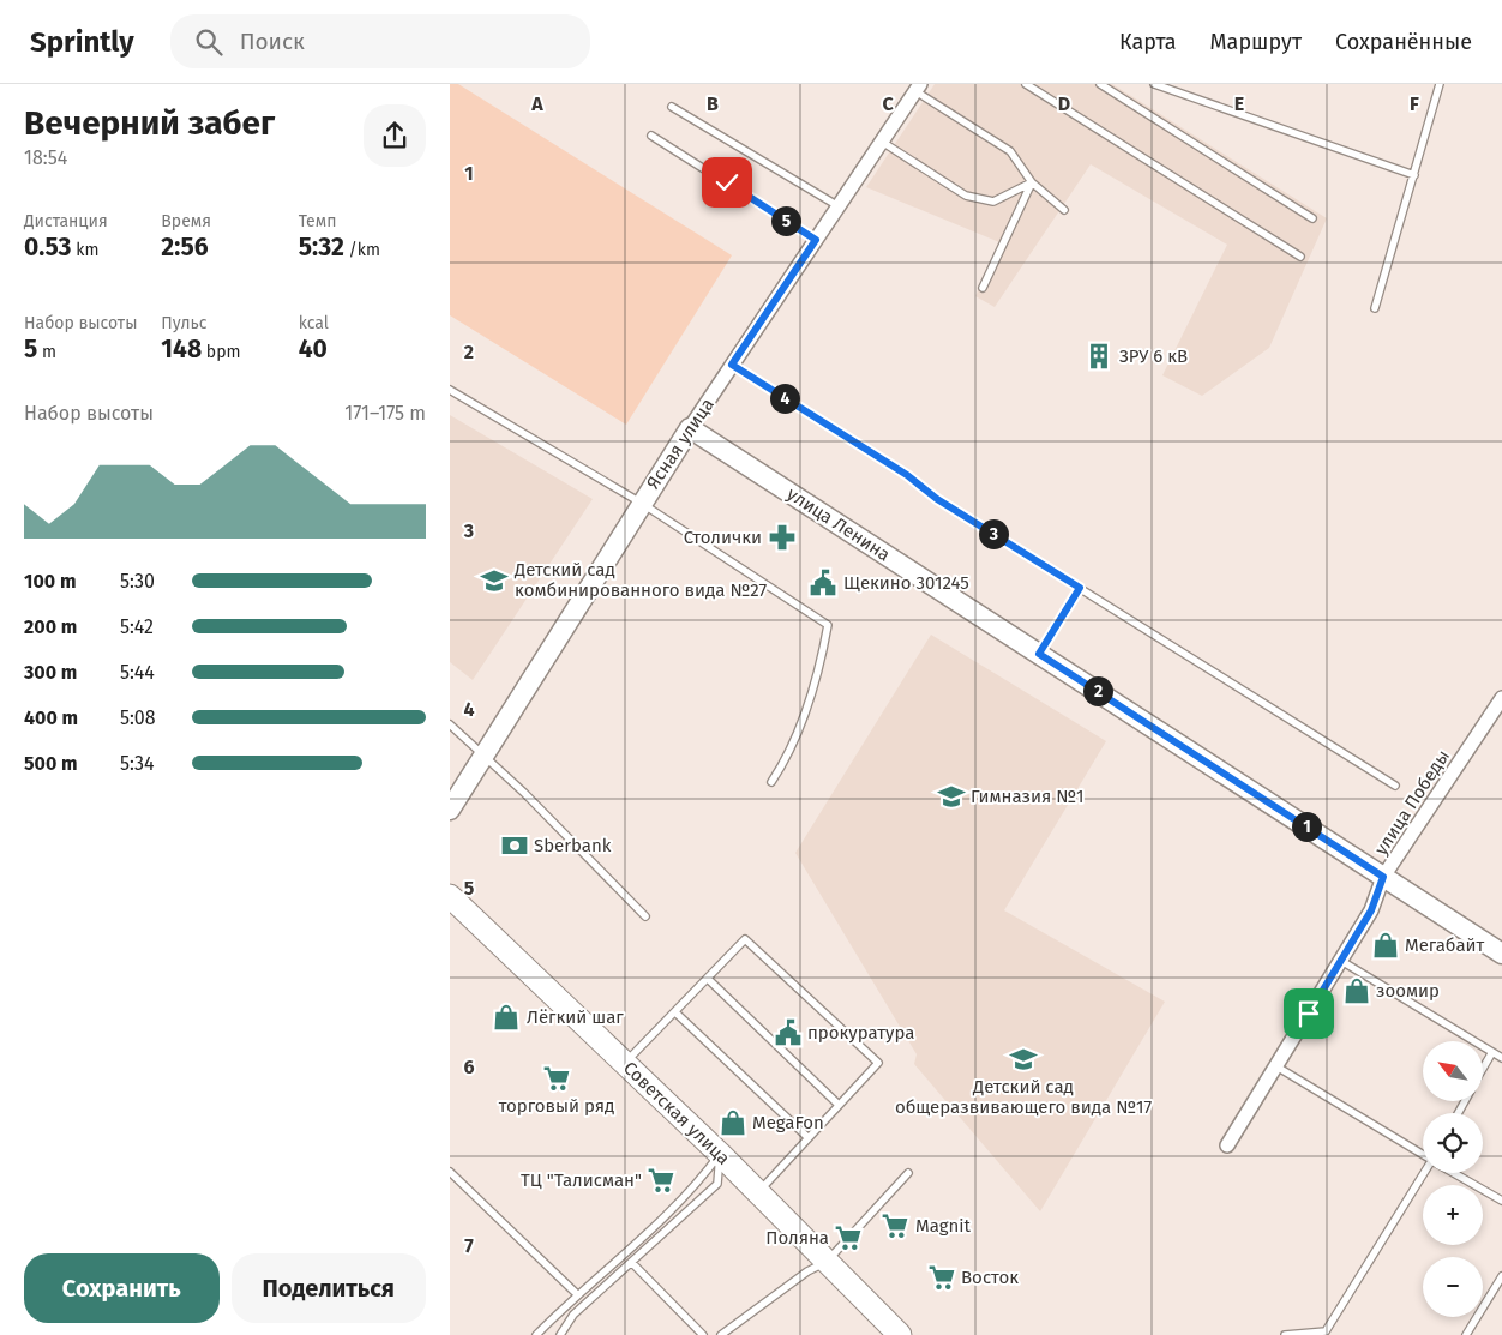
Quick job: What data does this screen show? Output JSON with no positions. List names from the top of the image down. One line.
{"streets":{"main road":["Советская улица"],"street":["Ясная улица","улица Ленина","улица Победы"]},"crossings":[["Ясная улица","улица Ленина"],["улица Ленина","улица Победы"]],"places":{"building":["ЗРУ 6 кВ"],"pharmacy":["Столички"],"school or university":["Детский сад комбинированного вида №27","Гимназия №1","Детский сад общеразвивающего вида №17"],"public building":["Щекино 301245","прокуратура"],"bank":["Sberbank"],"shop":["Мегабайт","зоомир","Лёгкий шаг","MegaFon"],"supermarket":["торговый ряд","ТЦ \"Талисман\"","Magnit","Поляна","Восток"]},"north":"top left","page":{"header":"Sprintly","search":"Поиск","nav":["Карта","Маршрут","Сохранённые"],"heading":["Вечерний забег","18:54"],"stats":[["Дистанция","0.53 km"],["Время","2:56"],["Темп","5:32 /km"],["Набор высоты","5 m"],["Пульс","148 bpm"],["kcal","40"]],"pins":["5","4","3","2","1"],"chart":["Набор высоты","171–175 m"],"list":[{"name":"100 m","note":"5:30"},{"name":"200 m","note":"5:42"},{"name":"300 m","note":"5:44"},{"name":"400 m","note":"5:08"},{"name":"500 m","note":"5:34"}],"map_buttons":["+","−"],"buttons":["Сохранить","Поделиться"]},"grid":{"columns":["A","B","C","D","E","F"],"rows":["1","2","3","4","5","6","7"]}}
